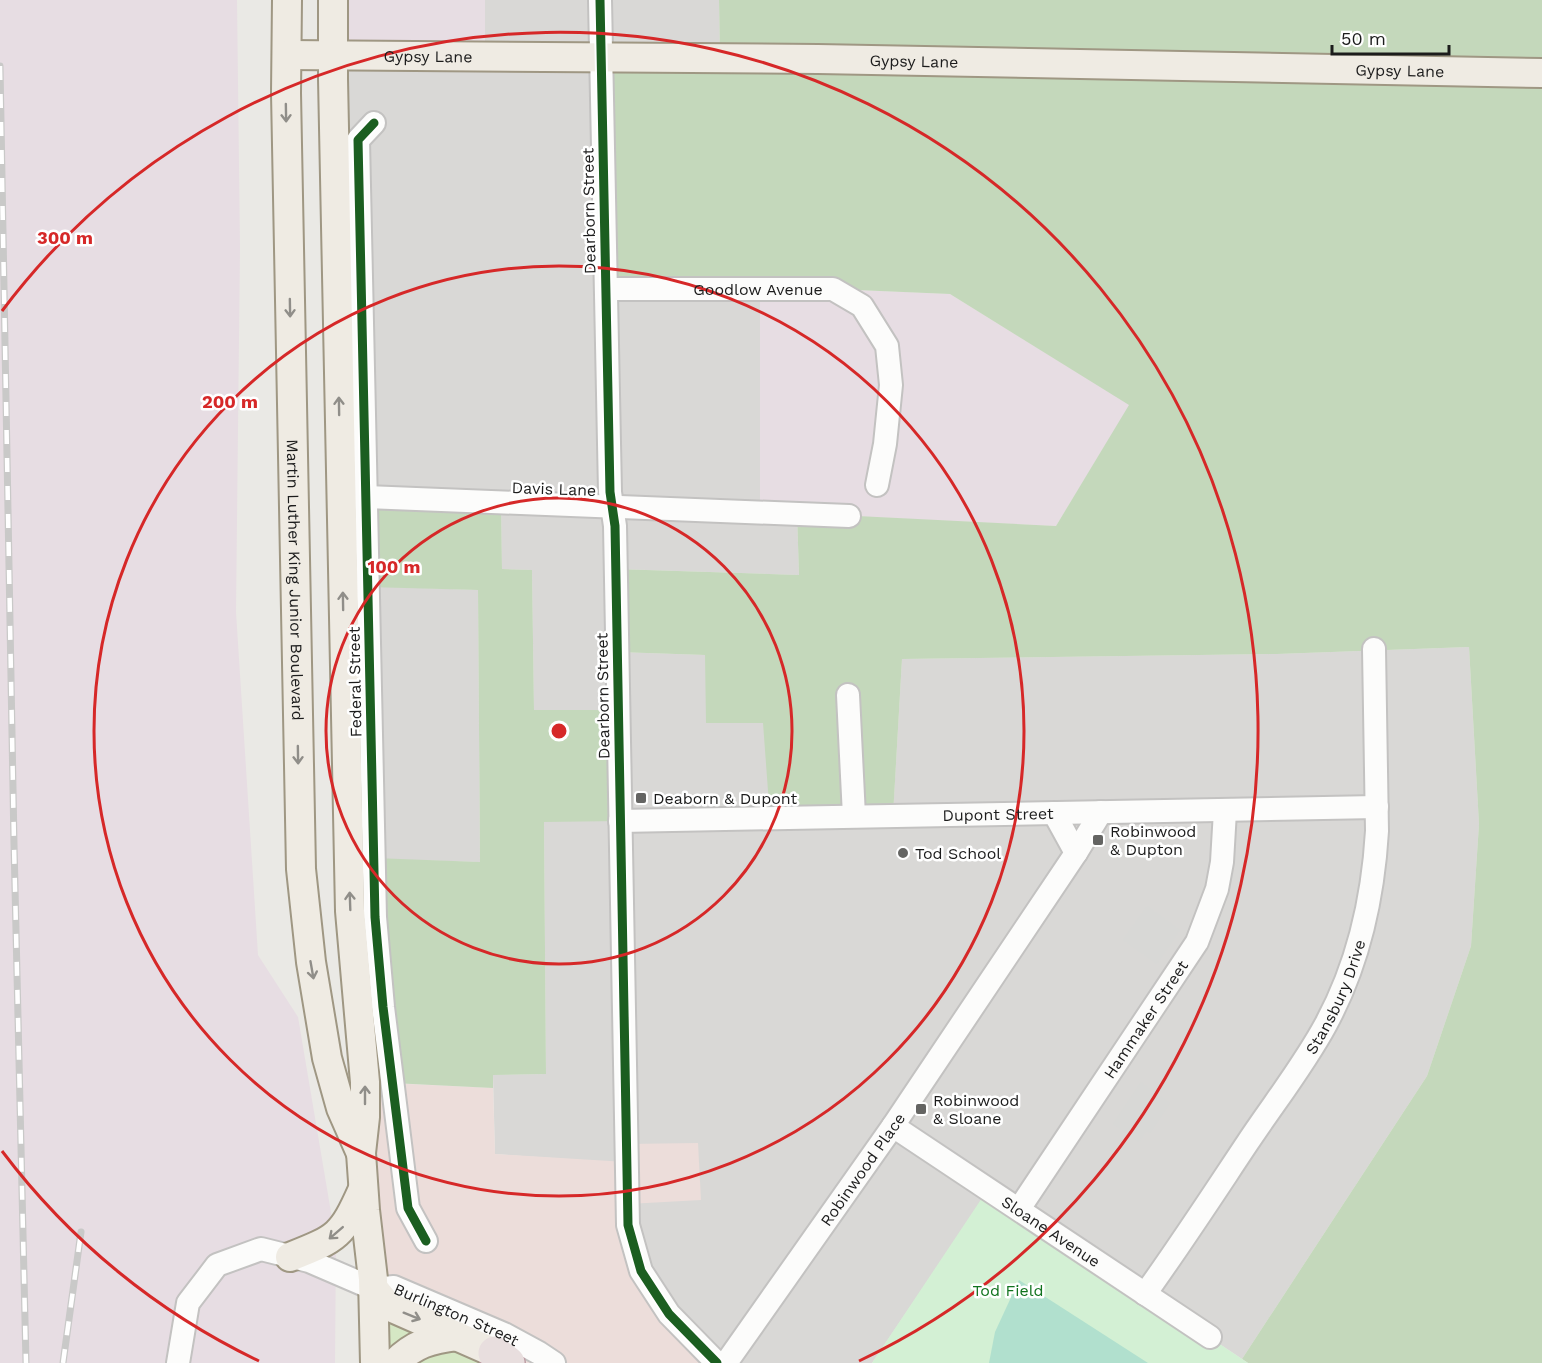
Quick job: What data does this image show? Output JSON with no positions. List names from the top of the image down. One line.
{"streets":{"main road":["Gypsy Lane","Martin Luther King Junior Boulevard","Burlington Street"],"street":["Dearborn Street","Goodlow Avenue","Davis Lane","Federal Street","Dupont Street","Stansbury Drive","Hammaker Street","Robinwood Place","Sloane Avenue"]},"crossings":[["Gypsy Lane","Dearborn Street"],["Gypsy Lane","Martin Luther King Junior Boulevard"],["Dearborn Street","Goodlow Avenue"],["Dearborn Street","Davis Lane"],["Dearborn Street","Dupont Street"],["Davis Lane","Federal Street"],["Martin Luther King Junior Boulevard","Burlington Street"],["Dupont Street","Stansbury Drive"],["Dupont Street","Hammaker Street"],["Dupont Street","Robinwood Place"],["Stansbury Drive","Sloane Avenue"],["Hammaker Street","Sloane Avenue"],["Robinwood Place","Sloane Avenue"]],"parks":["Tod Field"],"places":{"transit":["Deaborn & Dupont","Robinwood & Dupton","Robinwood & Sloane"],"other":["Tod School"]},"scale_bar":"50 m","rings":["300 m","200 m","100 m"]}
